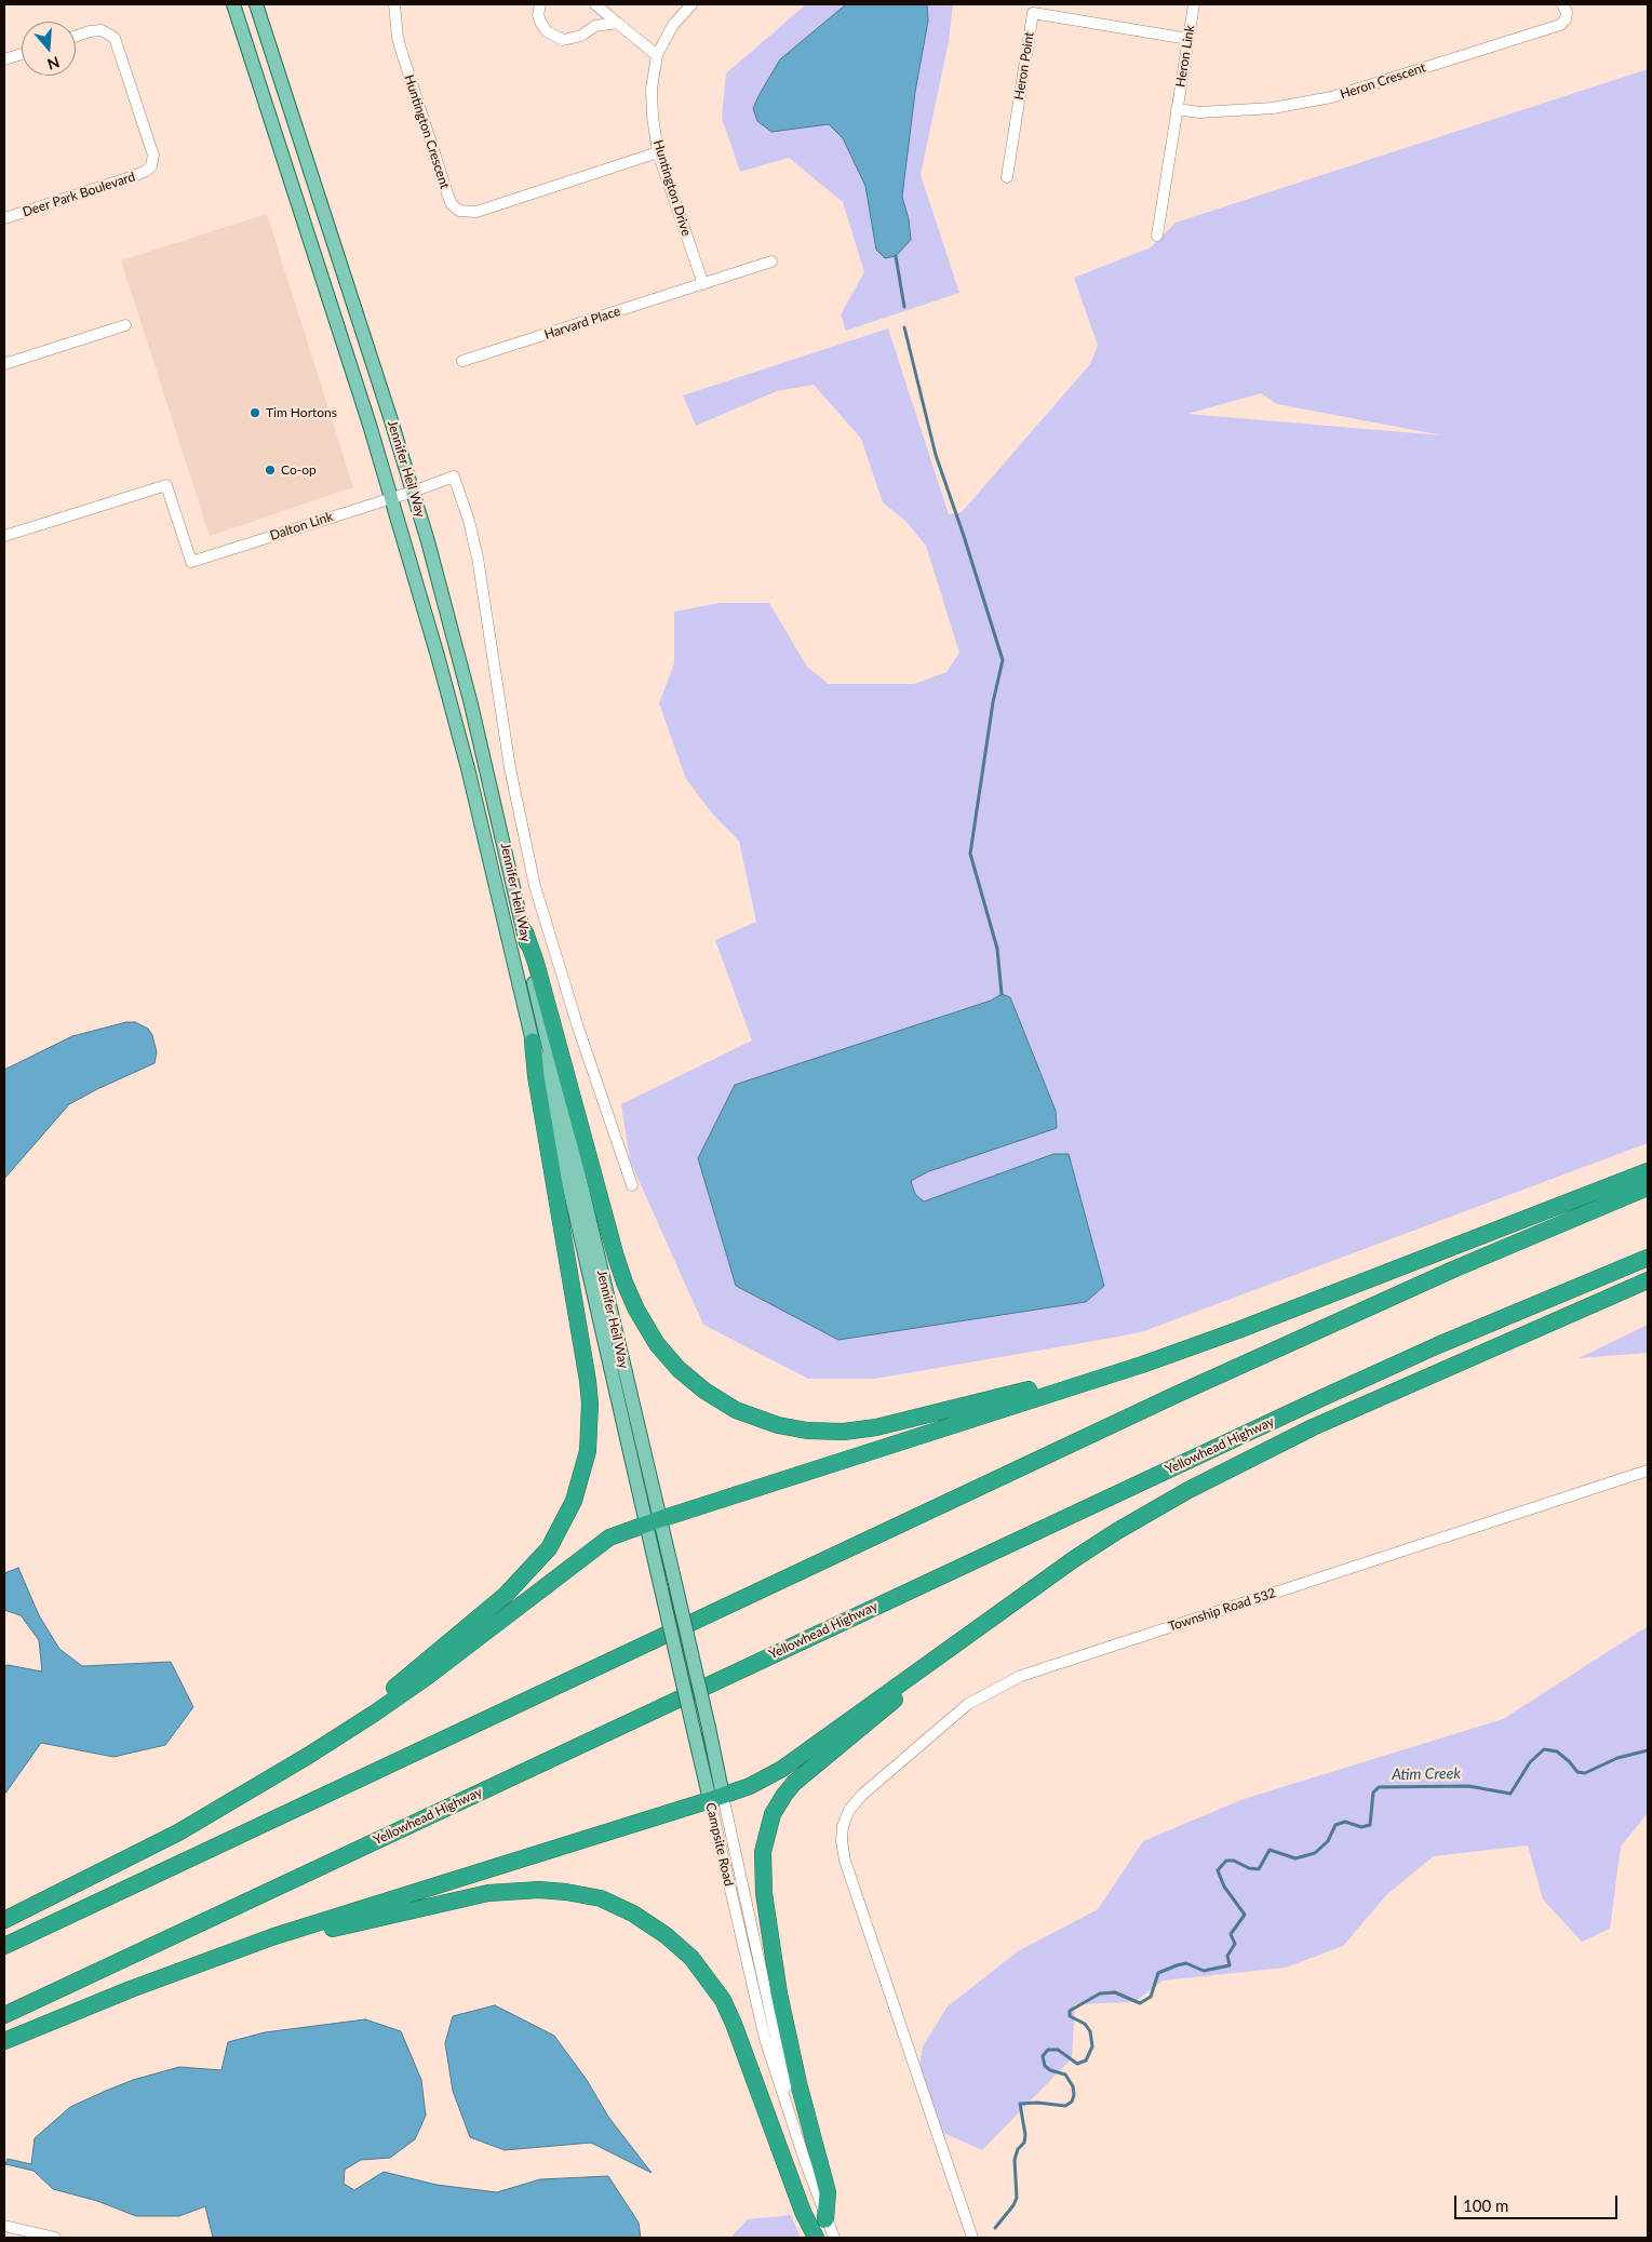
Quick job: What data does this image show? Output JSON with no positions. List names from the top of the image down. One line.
{"streets":{"highway":["Yellowhead Highway"],"main road":["Jennifer Heil Way","Campsite Road"],"street":["Heron Link","Heron Point","Heron Crescent","Huntington Crescent","Huntington Drive","Deer Park Boulevard","Harvard Place","Dalton Link","Township Road 532"]},"crossings":[["Heron Link","Heron Point"],["Heron Link","Heron Crescent"],["Huntington Crescent","Huntington Drive"],["Huntington Drive","Harvard Place"],["Jennifer Heil Way","Dalton Link"],["Jennifer Heil Way","Campsite Road"]],"water":["Atim Creek"],"places":["Tim Hortons","Co-op"],"scale_bar":"100 m","north":"bottom"}
